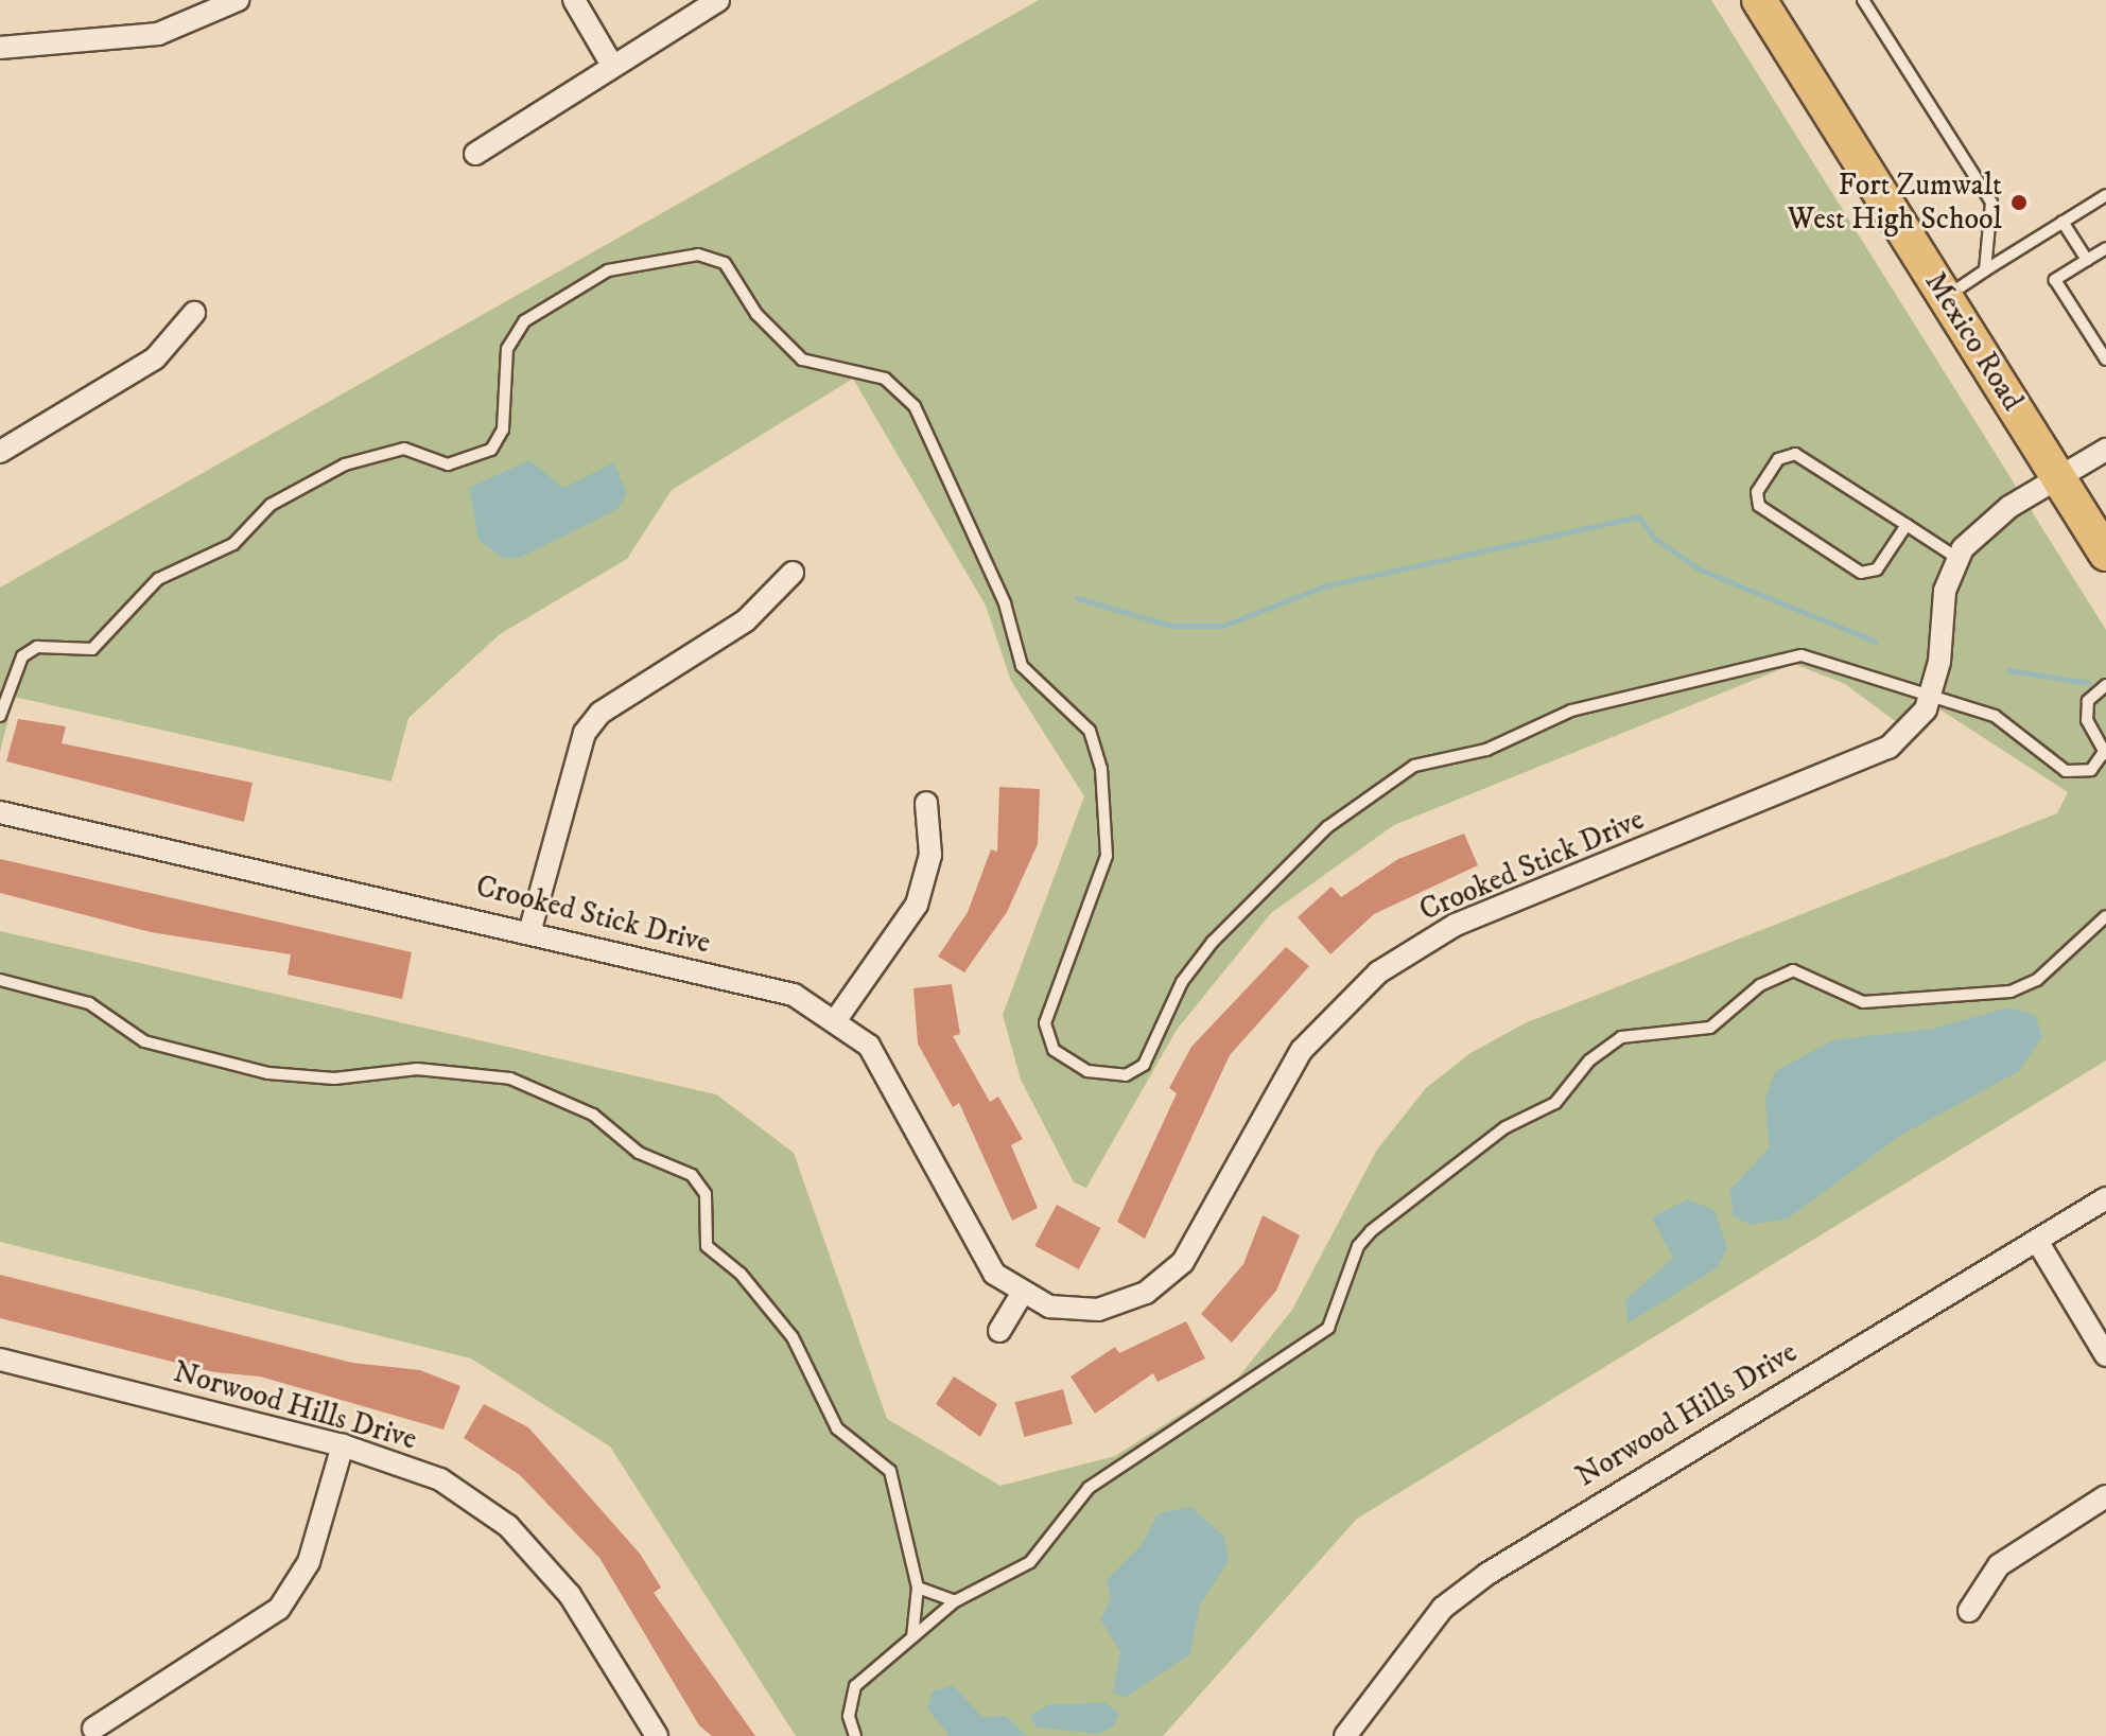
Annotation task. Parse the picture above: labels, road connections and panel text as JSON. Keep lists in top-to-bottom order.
{
  "streets": {
    "main road": ["Mexico Road"],
    "street": ["Crooked Stick Drive", "Norwood Hills Drive"]
  },
  "crossings": [
    ["Mexico Road", "Crooked Stick Drive"]
  ],
  "places": ["Fort Zumwalt West High School"]
}
